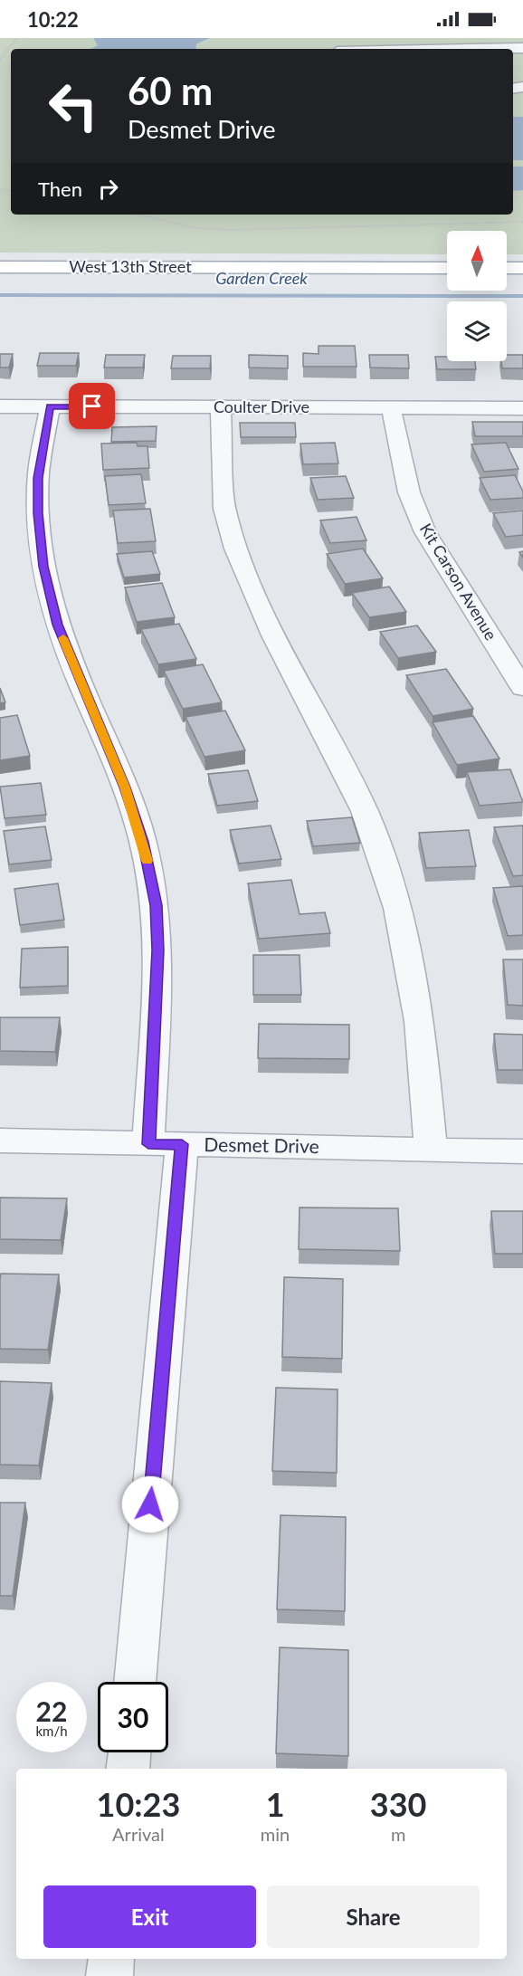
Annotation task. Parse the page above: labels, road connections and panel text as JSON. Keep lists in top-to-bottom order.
{
  "streets": {
    "main road": ["West 13th Street"],
    "street": ["Coulter Drive", "Kit Carson Avenue", "Desmet Drive"]
  },
  "crossings": [
    ["Coulter Drive", "Kit Carson Avenue"]
  ],
  "water": ["Garden Creek"],
  "north": "top",
  "page": {
    "status": "10:22",
    "turn": ["60 m", "Desmet Drive"],
    "then": "Then",
    "speed": "22 km/h",
    "limit": "30",
    "eta": [
      "10:23",
      "Arrival",
      "1",
      "min",
      "330",
      "m"
    ],
    "buttons": ["Exit", "Share"]
  }
}
